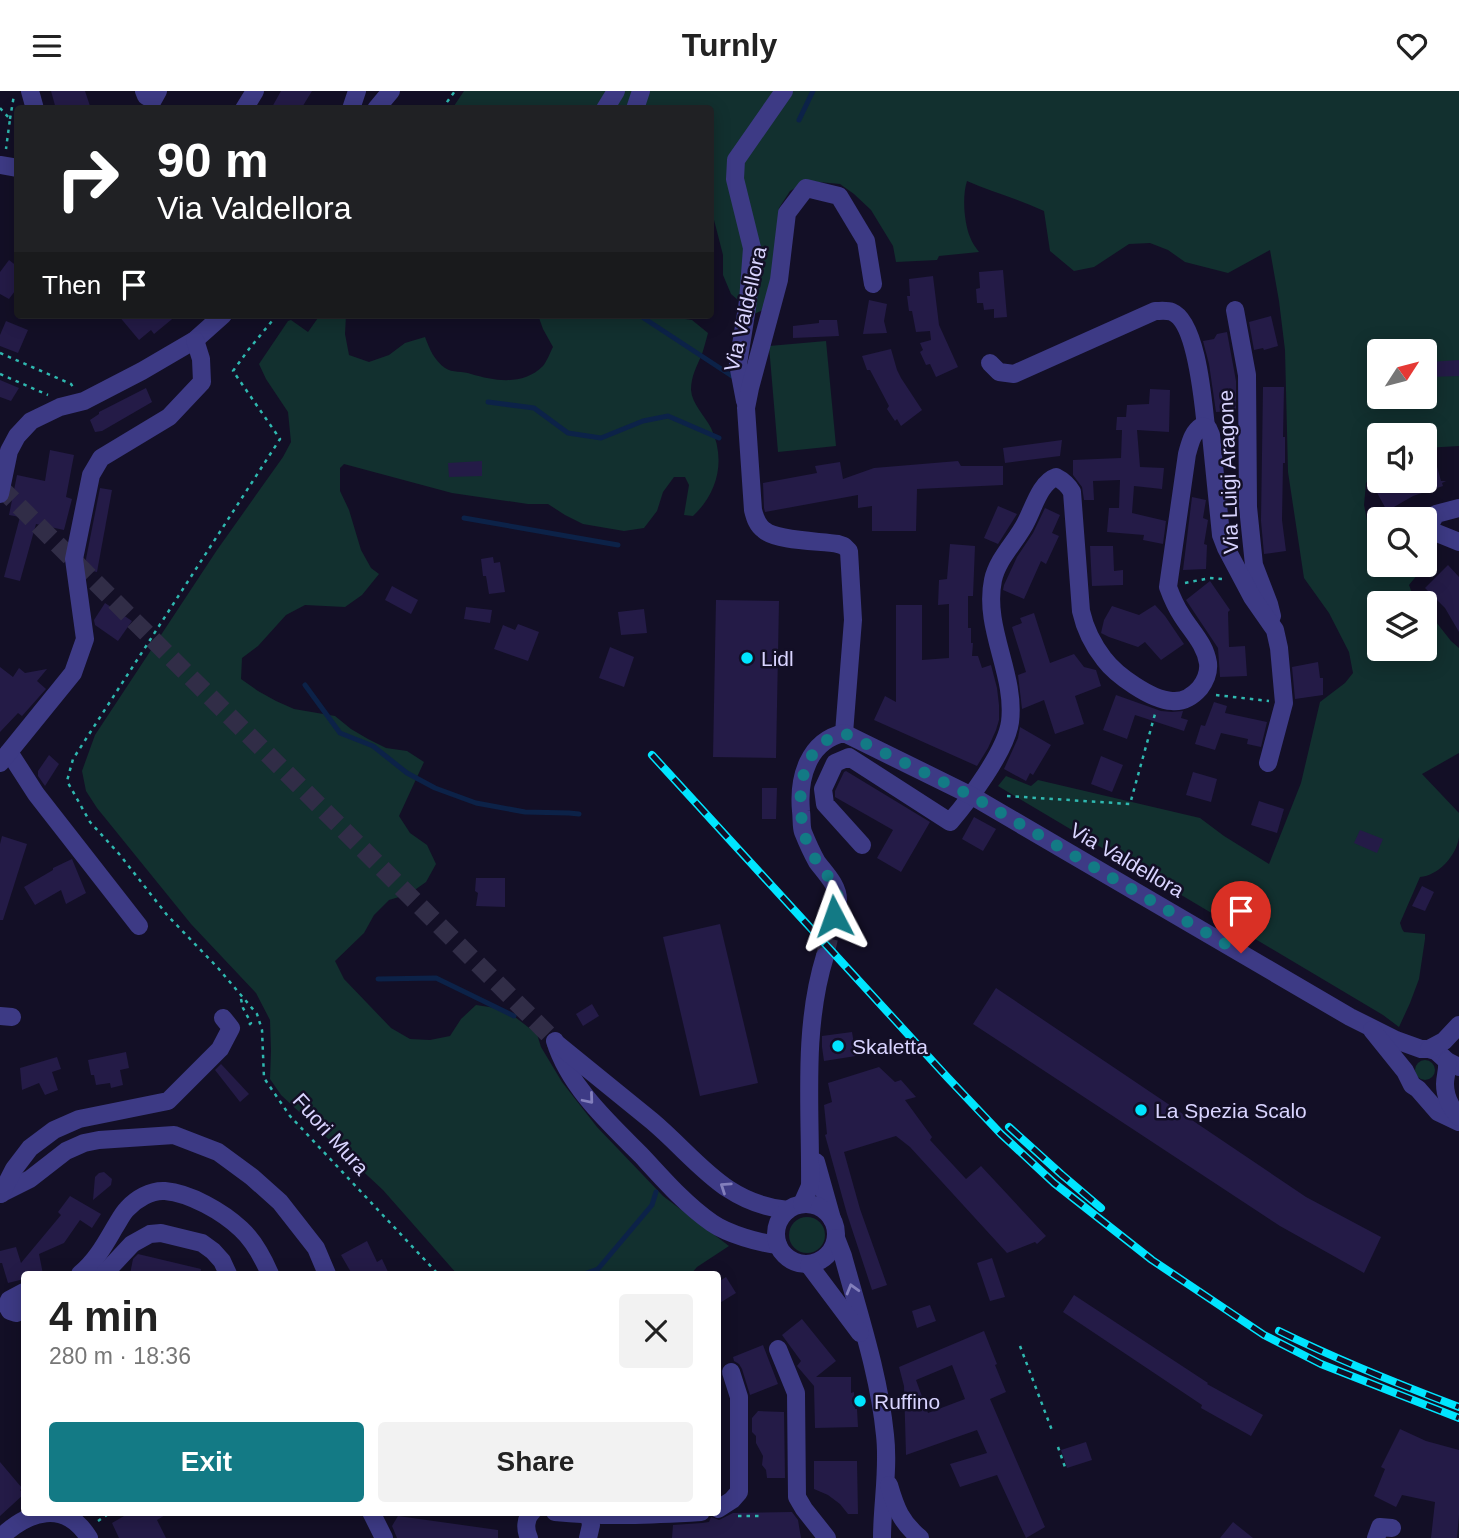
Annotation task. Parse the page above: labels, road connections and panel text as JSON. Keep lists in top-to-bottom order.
{
  "streets": {
    "street": ["Via Valdellora", "Via Luigi Aragone"],
    "path": ["Fuori Mura"]
  },
  "places": [
    "Lidl",
    "Skaletta",
    "La Spezia Scalo",
    "Ruffino"
  ],
  "north": "top right",
  "page": {
    "header": "Turnly",
    "turn": ["90 m", "Via Valdellora"],
    "then": "Then",
    "heading": ["4 min", "280 m · 18:36"],
    "buttons": ["Exit", "Share"]
  }
}
